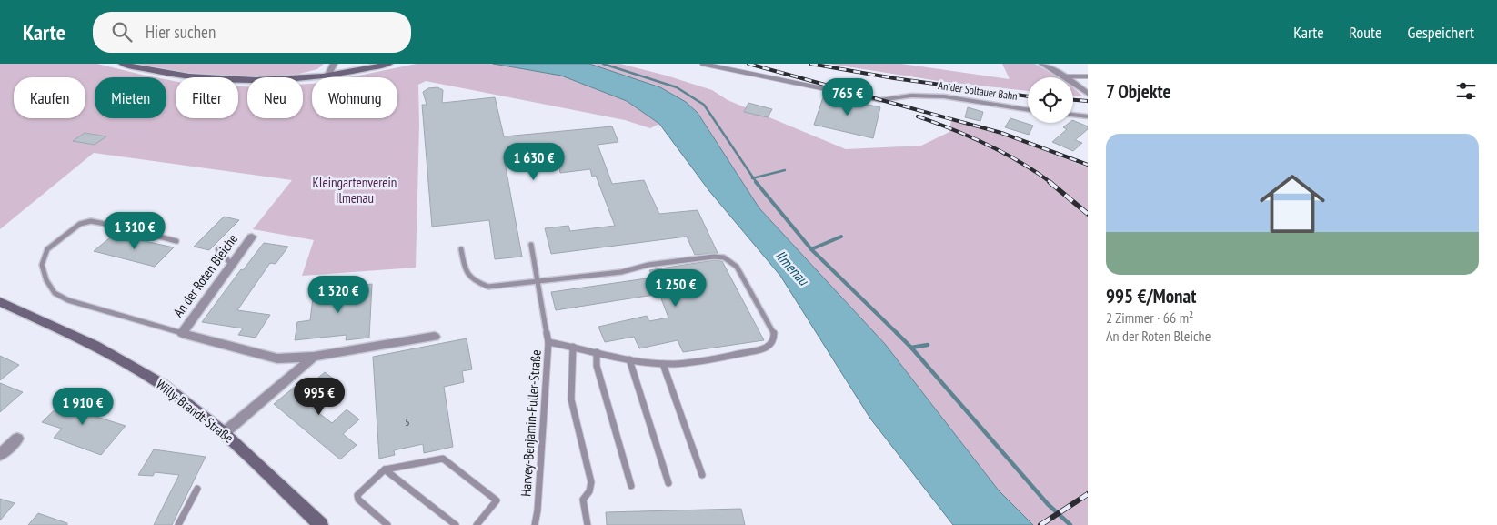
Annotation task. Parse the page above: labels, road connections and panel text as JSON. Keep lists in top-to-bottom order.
{
  "streets": {
    "main road": ["Willy-Brandt-Straße"],
    "street": ["An der Soltauer Bahn", "An der Roten Bleiche"],
    "lane": ["Harvey-Benjamin-Fuller-Straße"]
  },
  "water": ["Ilmenau"],
  "parks": ["Kleingartenverein Ilmenau"],
  "house_numbers": ["5"],
  "page": {
    "header": "Karte",
    "search": "Hier suchen",
    "nav": ["Karte", "Route", "Gespeichert"],
    "heading": "7 Objekte",
    "chip": [
      "Kaufen",
      "Mieten",
      "Filter",
      "Neu",
      "Wohnung"
    ],
    "price": [
      "765 €",
      "1 630 €",
      "1 310 €",
      "1 250 €",
      "1 320 €",
      "995 €",
      "1 910 €"
    ],
    "list": [
      {
        "name": "995 €/Monat",
        "note": "2 Zimmer · 66 m² · An der Roten Bleiche"
      }
    ]
  }
}
